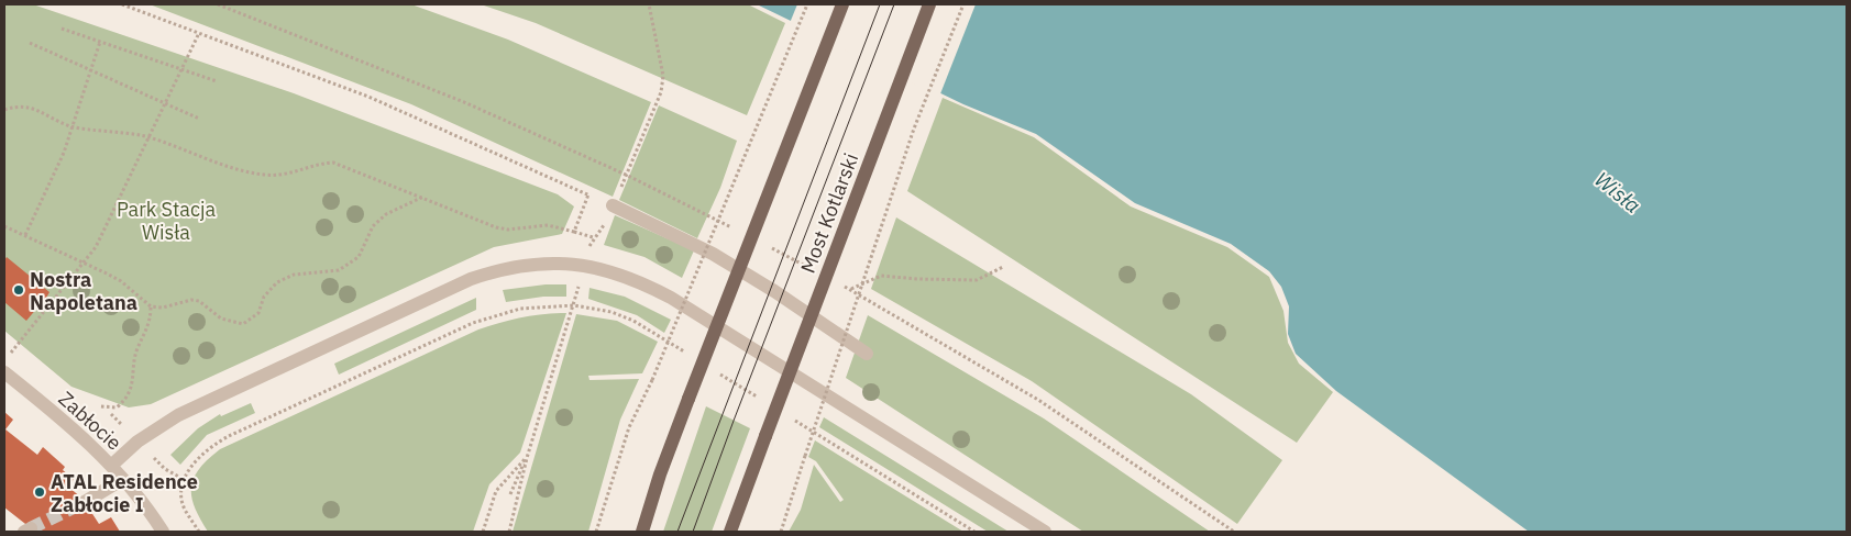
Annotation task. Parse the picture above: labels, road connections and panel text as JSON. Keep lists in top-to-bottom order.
{
  "streets": {
    "main road": ["Most Kotlarski"],
    "street": ["Zabłocie"]
  },
  "water": ["Wisła"],
  "parks": ["Park Stacja Wisła"],
  "places": ["Nostra Napoletana", "ATAL Residence Zabłocie I"]
}
